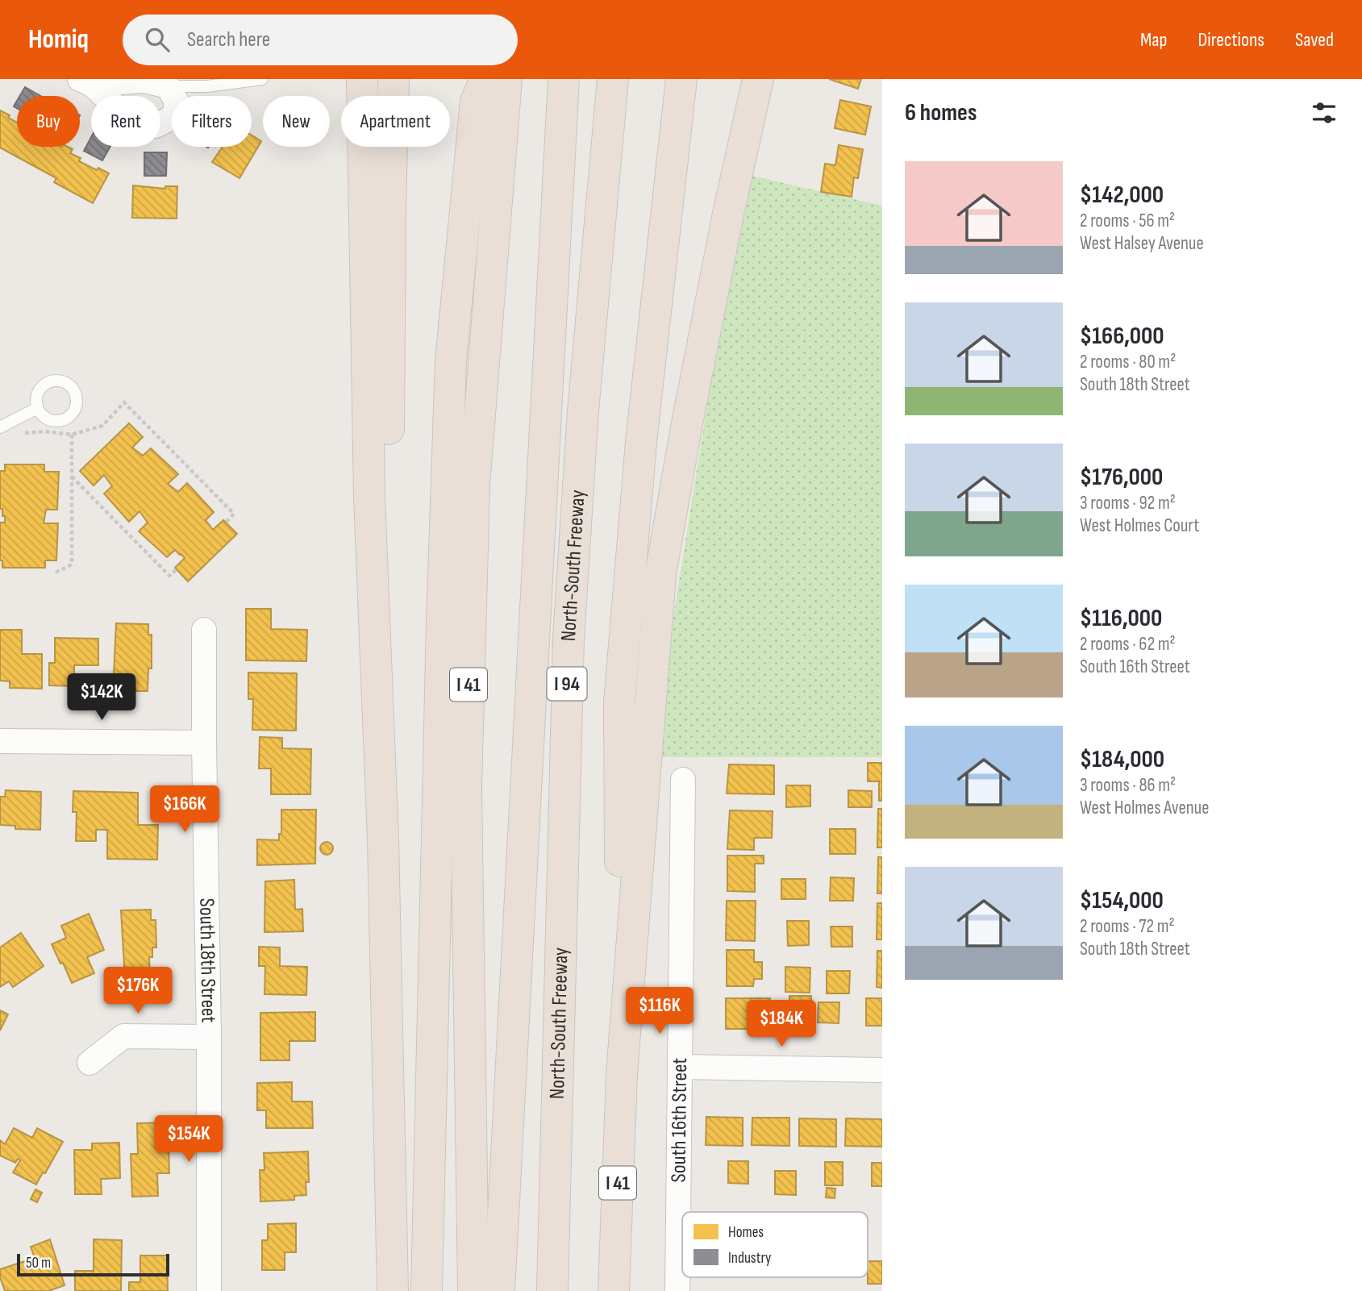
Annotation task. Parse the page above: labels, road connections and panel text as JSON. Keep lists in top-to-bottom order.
{
  "streets": {
    "highway": ["North-South Freeway", "I 94", "I 41"],
    "street": ["South 18th Street", "South 16th Street"]
  },
  "legend": ["Homes", "Industry"],
  "scale_bar": "50 m",
  "page": {
    "header": "Homiq",
    "search": "Search here",
    "nav": ["Map", "Directions", "Saved"],
    "heading": "6 homes",
    "chip": [
      "Buy",
      "Rent",
      "Filters",
      "New",
      "Apartment"
    ],
    "list": [
      {
        "name": "$142,000",
        "note": "2 rooms · 56 m² · West Halsey Avenue"
      },
      {
        "name": "$166,000",
        "note": "2 rooms · 80 m² · South 18th Street"
      },
      {
        "name": "$176,000",
        "note": "3 rooms · 92 m² · West Holmes Court"
      },
      {
        "name": "$116,000",
        "note": "2 rooms · 62 m² · South 16th Street"
      },
      {
        "name": "$184,000",
        "note": "3 rooms · 86 m² · West Holmes Avenue"
      },
      {
        "name": "$154,000",
        "note": "2 rooms · 72 m² · South 18th Street"
      }
    ],
    "price": [
      "$142K",
      "$166K",
      "$176K",
      "$116K",
      "$184K",
      "$154K"
    ],
    "scale": "50 m"
  }
}
